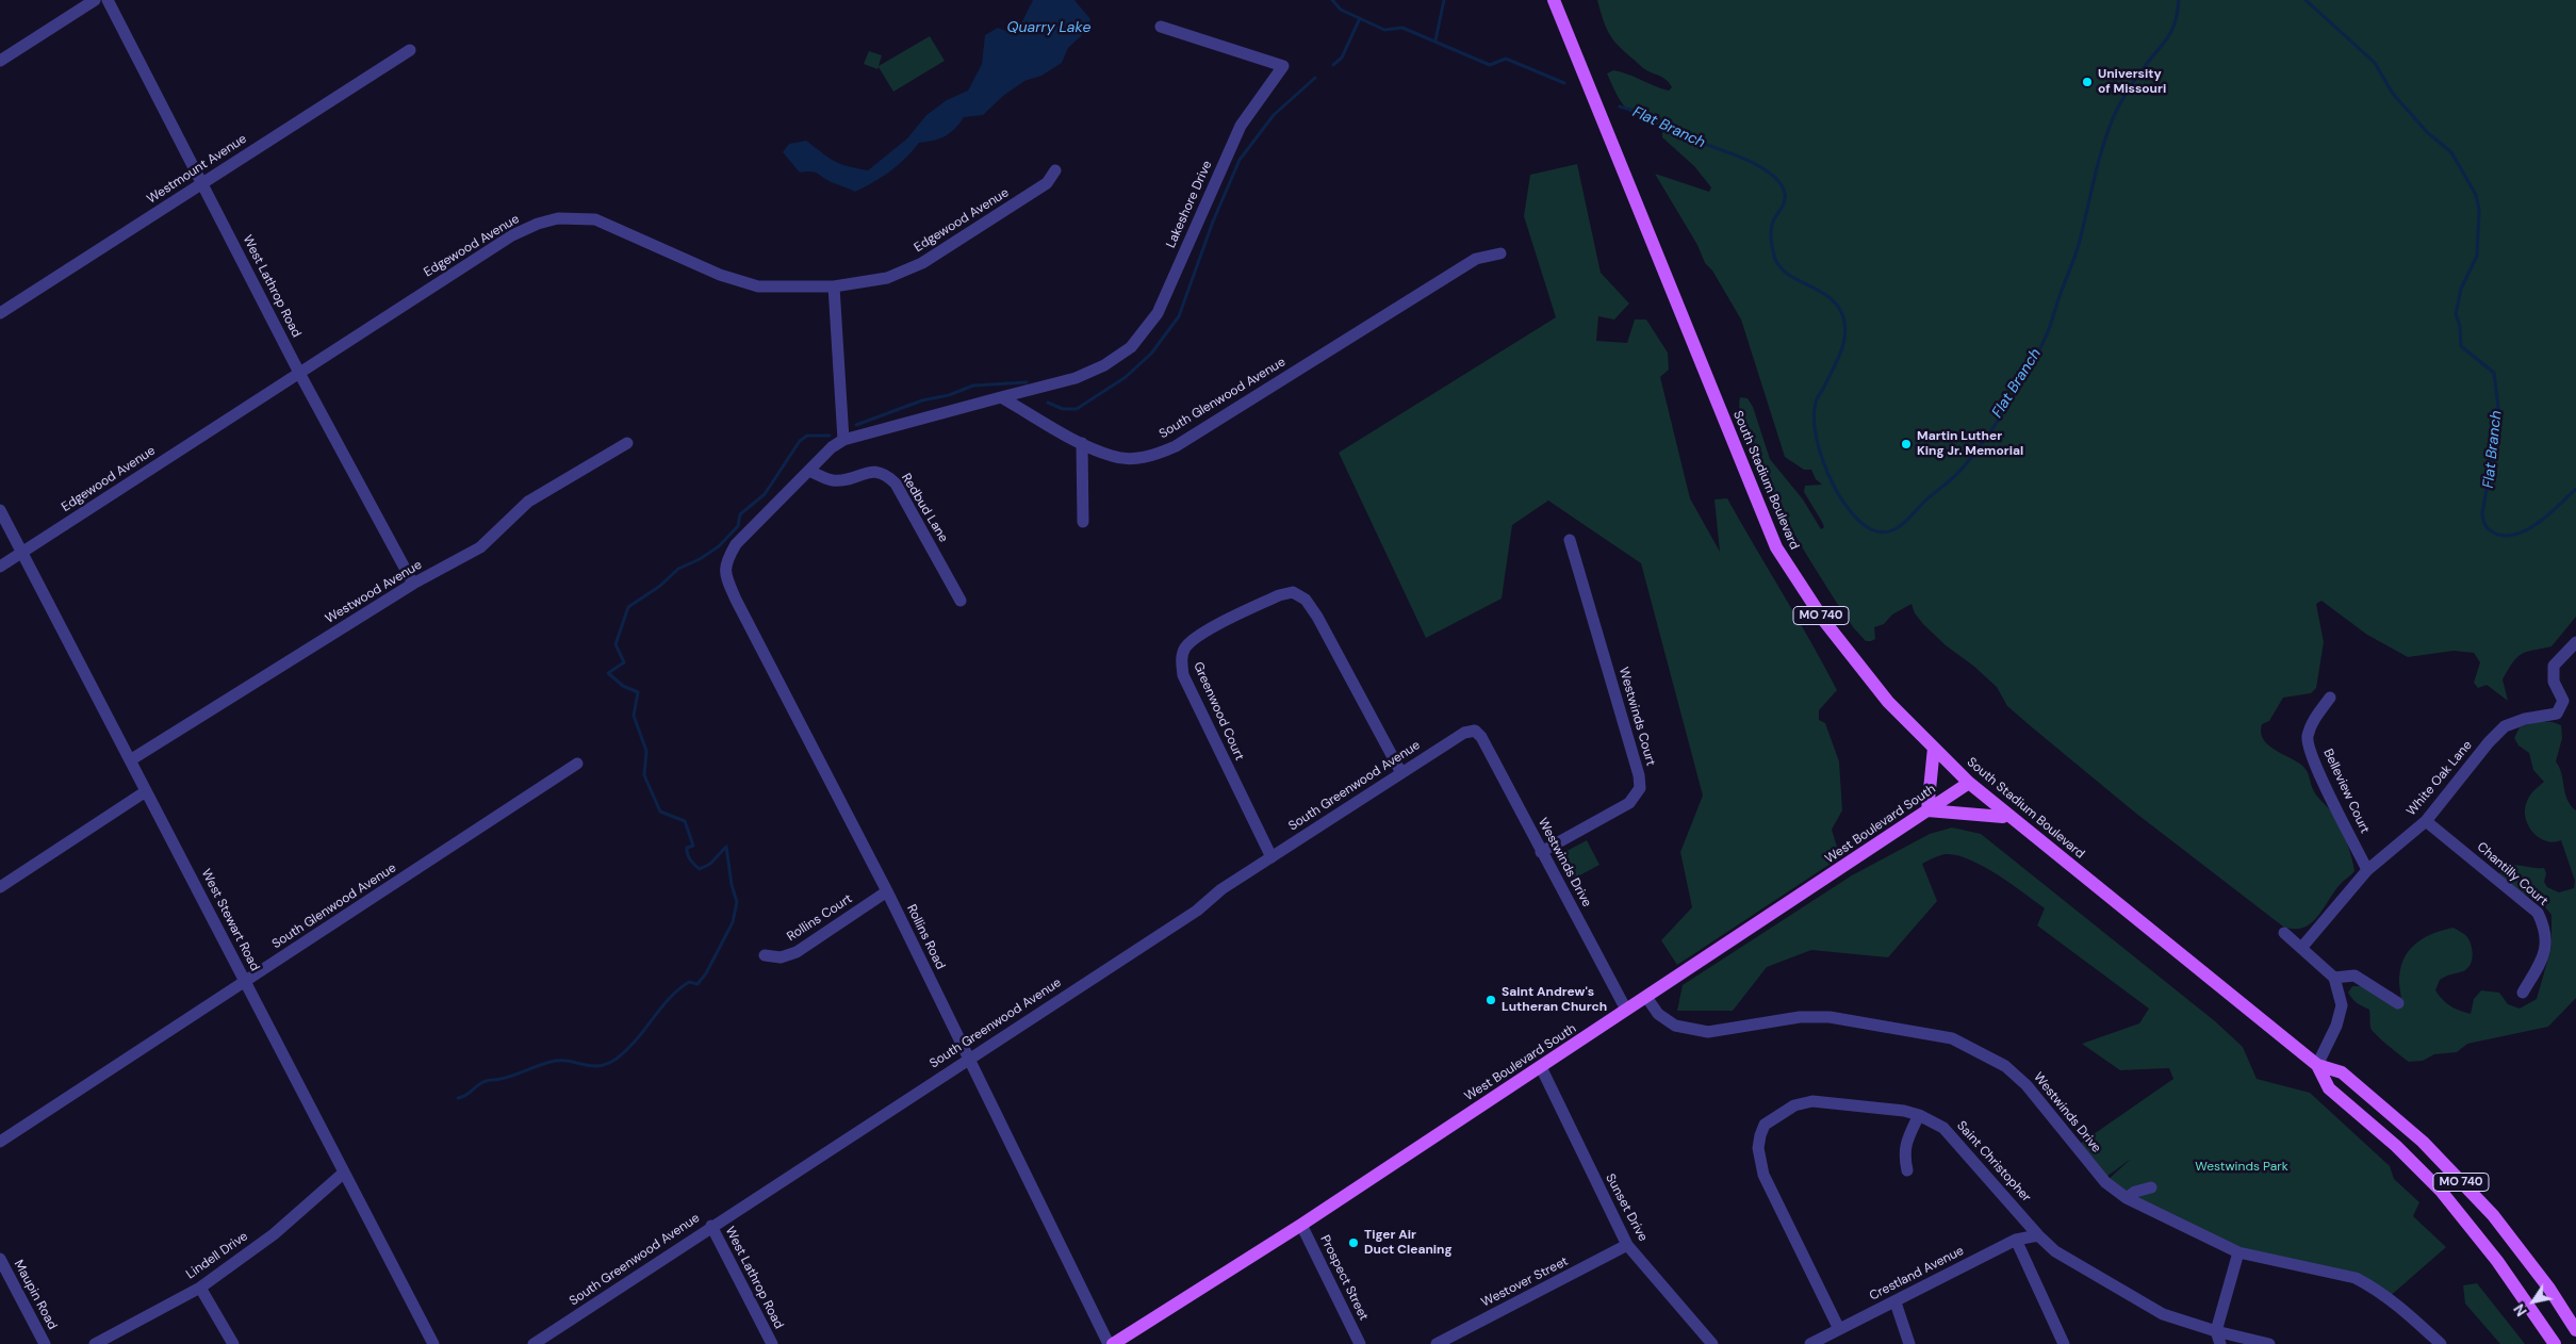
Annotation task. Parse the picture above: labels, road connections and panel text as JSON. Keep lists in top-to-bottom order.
{
  "streets": {
    "main road": ["South Stadium Boulevard", "MO 740", "West Boulevard South"],
    "street": [
      "Westmount Avenue",
      "Lakeshore Drive",
      "Edgewood Avenue",
      "West Lathrop Road",
      "South Glenwood Avenue",
      "Redbud Lane",
      "Westwood Avenue",
      "Greenwood Court",
      "Westwinds Court",
      "White Oak Lane",
      "South Greenwood Avenue",
      "Belleview Court",
      "Westwinds Drive",
      "Chantilly Court",
      "Rollins Court",
      "West Stewart Road",
      "Rollins Road",
      "Saint Christopher",
      "Sunset Drive",
      "Lindell Drive",
      "Crestland Avenue",
      "Prospect Street",
      "Westover Street",
      "Maupin Road"
    ]
  },
  "crossings": [
    ["Westmount Avenue", "West Lathrop Road"],
    ["Lakeshore Drive", "South Glenwood Avenue"],
    ["Edgewood Avenue", "West Lathrop Road"],
    ["Edgewood Avenue", "West Stewart Road"],
    ["West Lathrop Road", "Westwood Avenue"],
    ["West Lathrop Road", "South Greenwood Avenue"],
    ["South Glenwood Avenue", "West Stewart Road"],
    ["South Stadium Boulevard", "MO 740"],
    ["South Stadium Boulevard", "West Boulevard South"],
    ["Redbud Lane", "Rollins Road"],
    ["Westwood Avenue", "West Stewart Road"],
    ["Greenwood Court", "South Greenwood Avenue"],
    ["Westwinds Court", "Westwinds Drive"],
    ["White Oak Lane", "Belleview Court"],
    ["White Oak Lane", "Chantilly Court"],
    ["South Greenwood Avenue", "Westwinds Drive"],
    ["South Greenwood Avenue", "Rollins Road"],
    ["West Boulevard South", "Westwinds Drive"],
    ["West Boulevard South", "Sunset Drive"],
    ["West Boulevard South", "Prospect Street"],
    ["Rollins Court", "Rollins Road"],
    ["West Stewart Road", "Lindell Drive"],
    ["Saint Christopher", "Crestland Avenue"],
    ["Sunset Drive", "Westover Street"]
  ],
  "water": ["Quarry Lake", "Flat Branch"],
  "parks": ["Westwinds Park"],
  "places": [
    "University of Missouri",
    "Martin Luther King Jr. Memorial",
    "Saint Andrew's Lutheran Church",
    "Tiger Air Duct Cleaning"
  ],
  "north": "bottom left"
}
